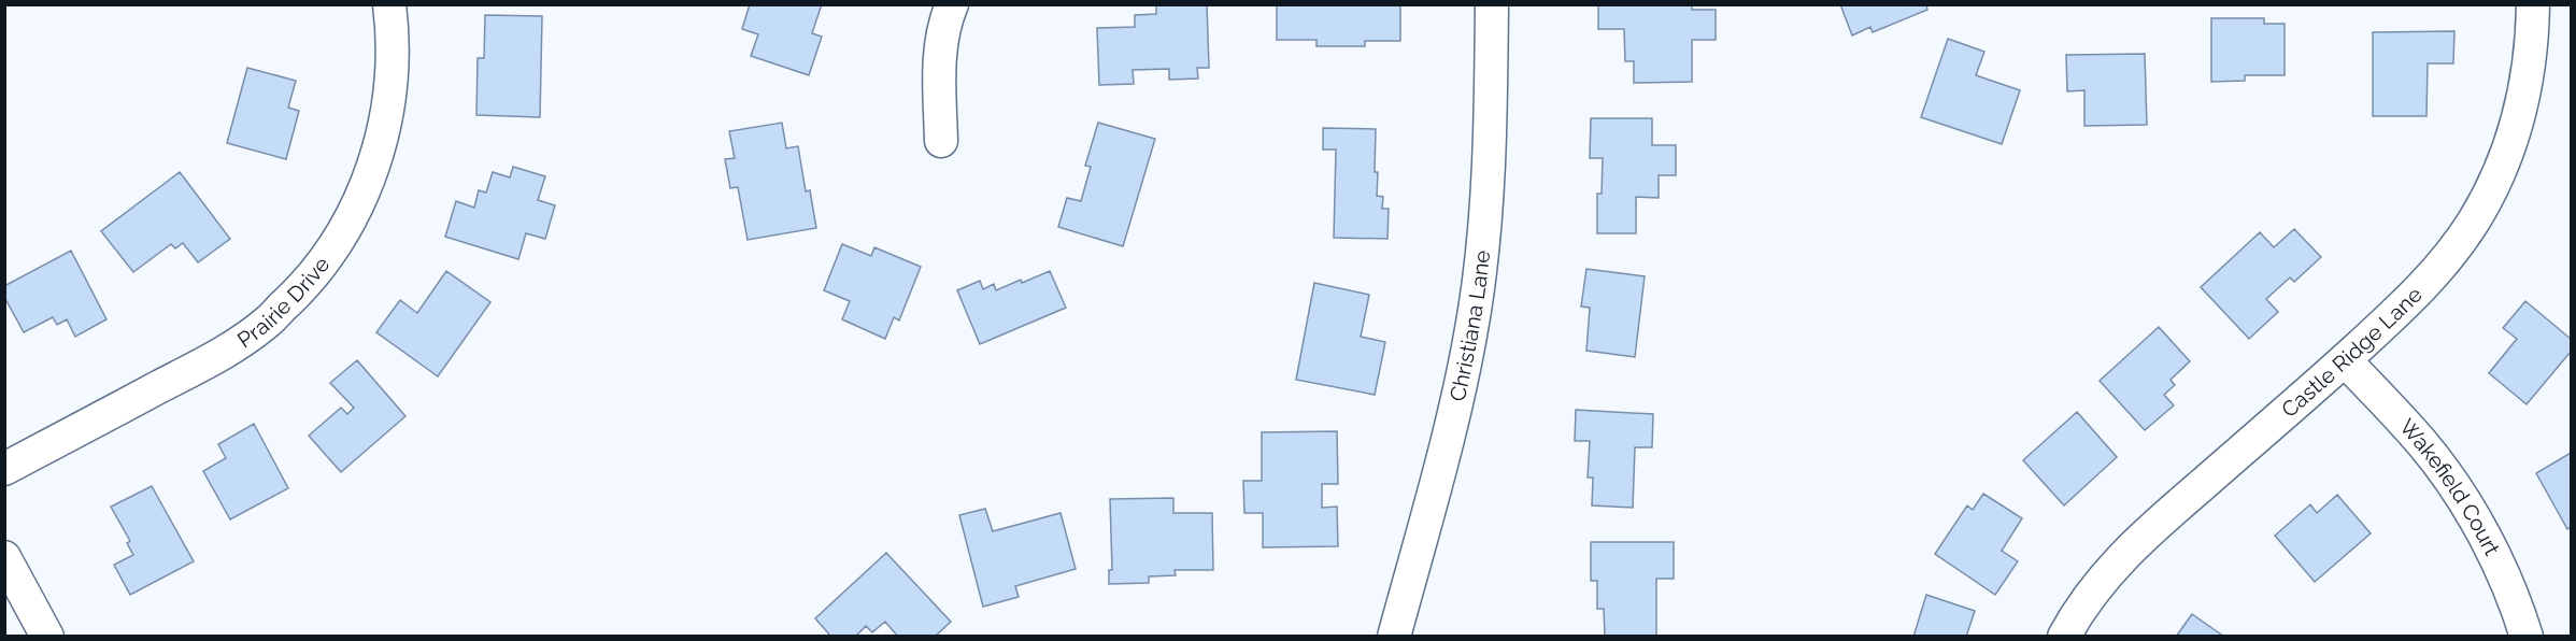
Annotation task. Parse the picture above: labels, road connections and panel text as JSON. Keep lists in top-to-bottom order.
{
  "streets": {
    "street": [
      "Prairie Drive",
      "Christiana Lane",
      "Castle Ridge Lane",
      "Wakefield Court"
    ]
  },
  "crossings": [
    ["Castle Ridge Lane", "Wakefield Court"]
  ]
}
